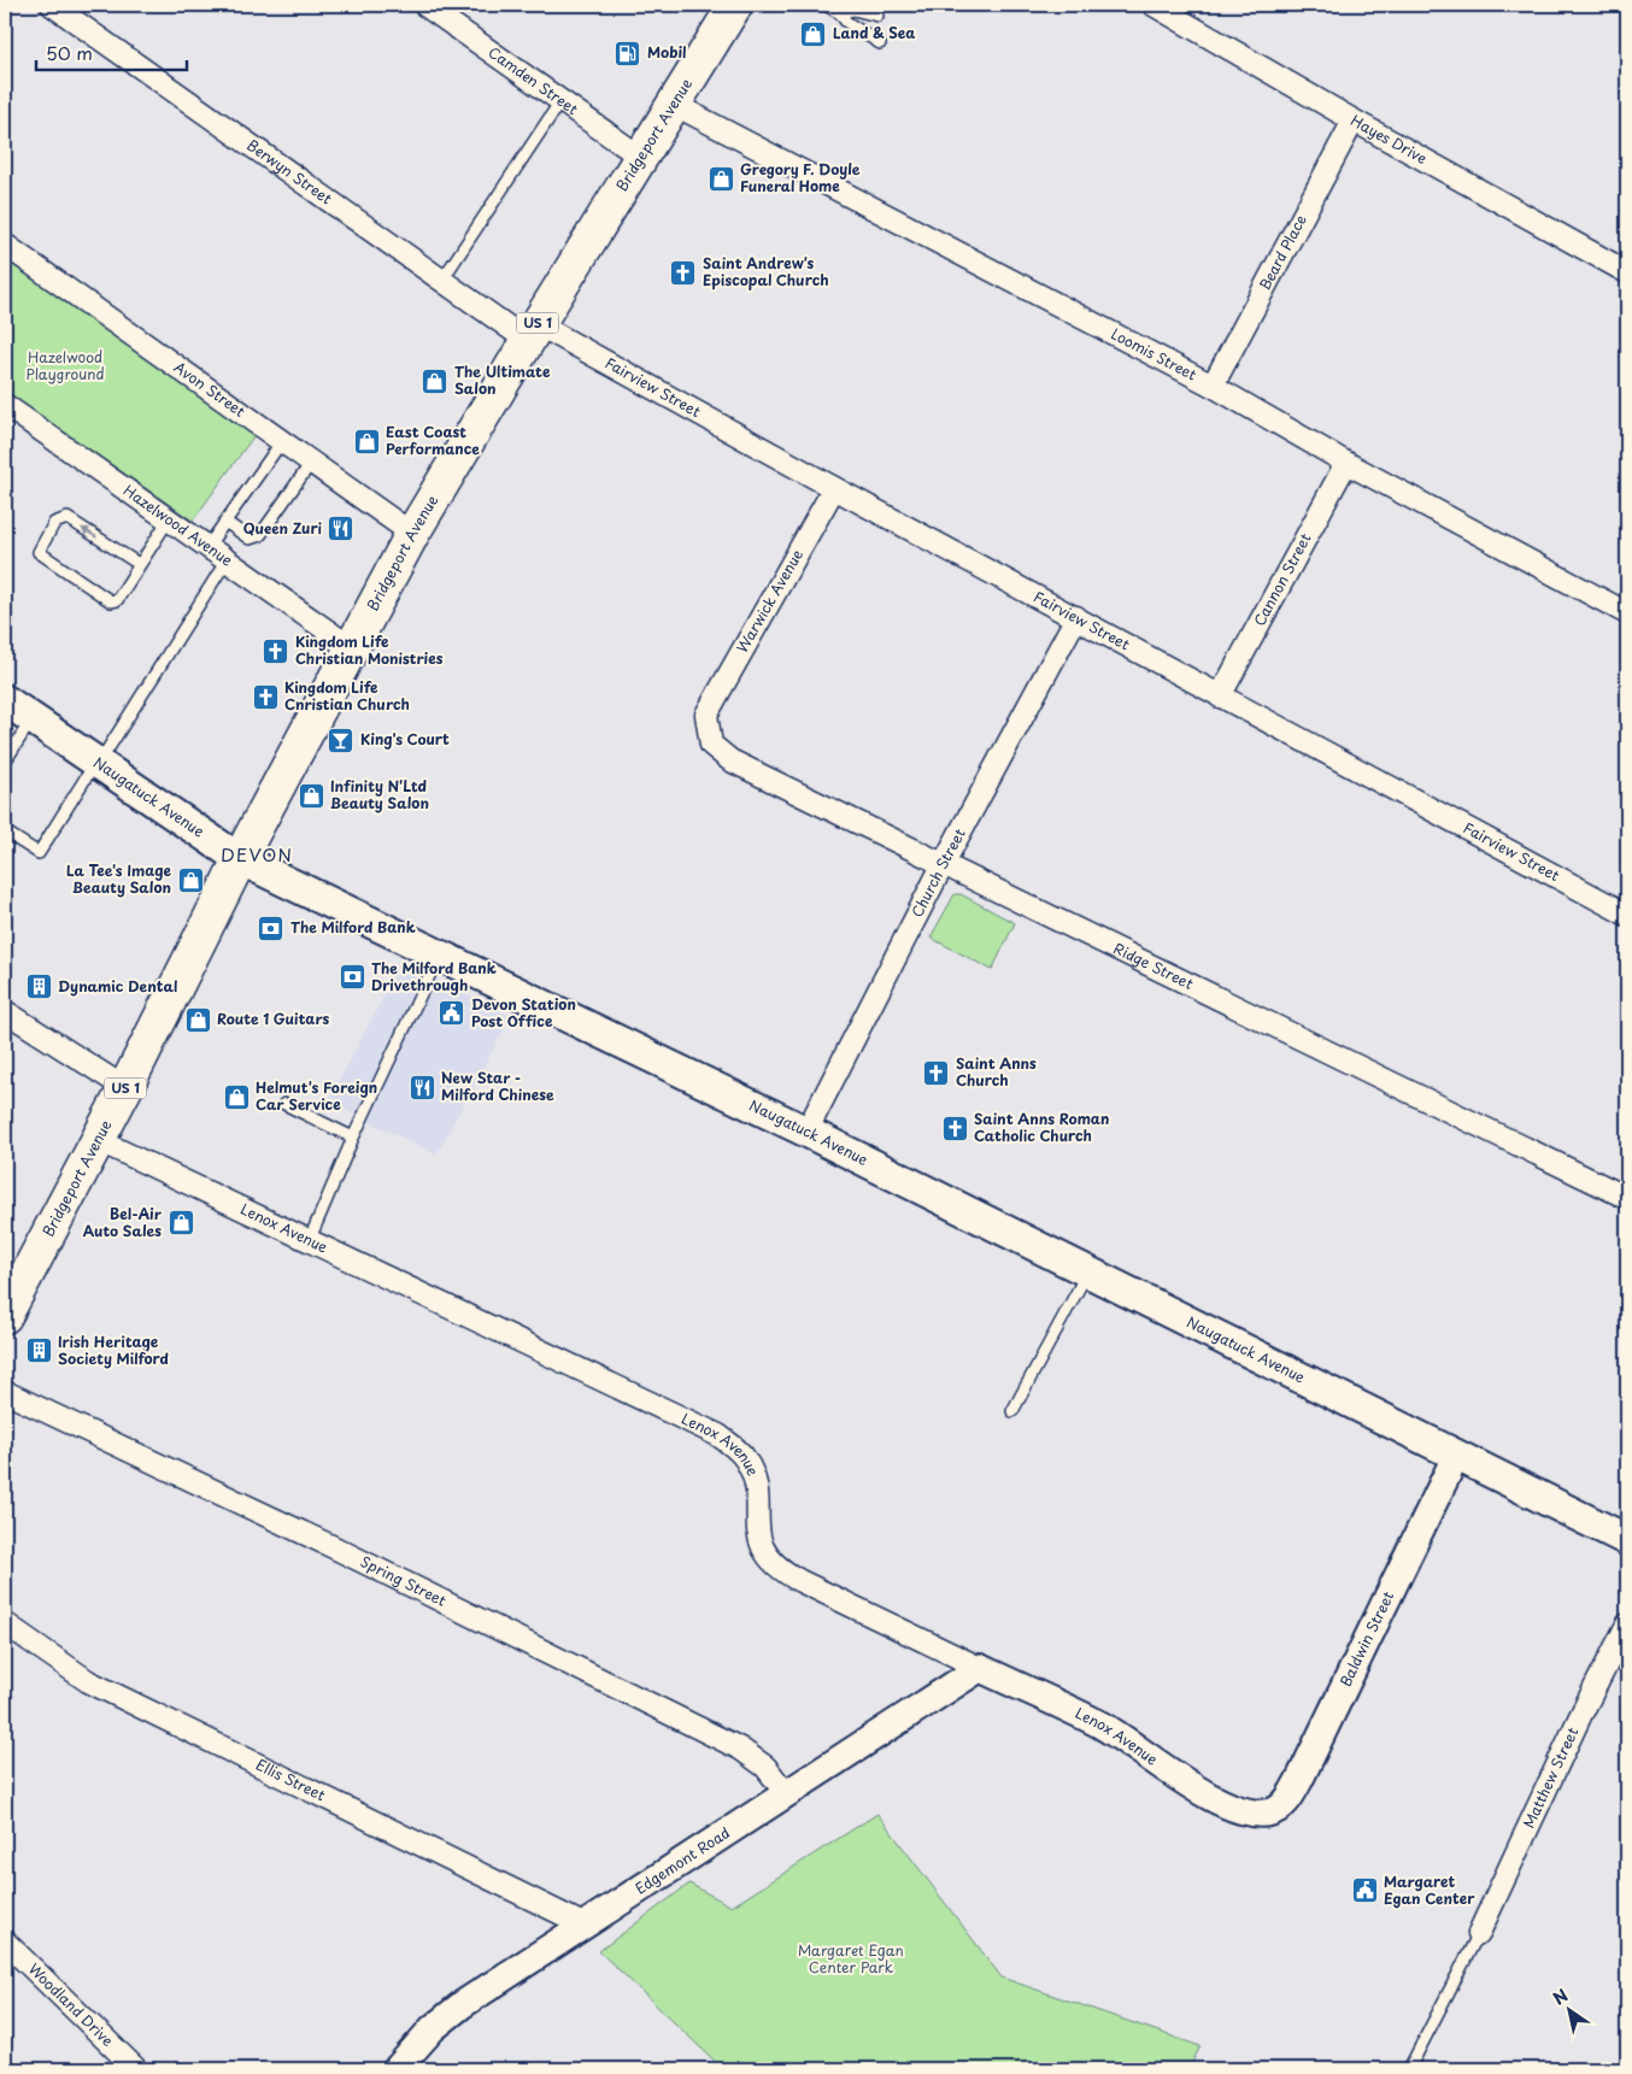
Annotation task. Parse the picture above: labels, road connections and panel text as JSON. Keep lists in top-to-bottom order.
{
  "streets": {
    "main road": ["Bridgeport Avenue", "US 1", "Naugatuck Avenue"],
    "street": [
      "Camden Street",
      "Hayes Drive",
      "Berwyn Street",
      "Beard Place",
      "Loomis Street",
      "Fairview Street",
      "Avon Street",
      "Hazelwood Avenue",
      "Cannon Street",
      "Warwick Avenue",
      "Church Street",
      "Ridge Street",
      "Lenox Avenue",
      "Spring Street",
      "Baldwin Street",
      "Matthew Street",
      "Ellis Street",
      "Edgemont Road",
      "Woodland Drive"
    ]
  },
  "crossings": [
    ["Camden Street", "Bridgeport Avenue"],
    ["Bridgeport Avenue", "Berwyn Street"],
    ["Bridgeport Avenue", "Loomis Street"],
    ["Bridgeport Avenue", "Fairview Street"],
    ["Bridgeport Avenue", "Avon Street"],
    ["Bridgeport Avenue", "Hazelwood Avenue"],
    ["Bridgeport Avenue", "Naugatuck Avenue"],
    ["Bridgeport Avenue", "Lenox Avenue"],
    ["Hayes Drive", "Beard Place"],
    ["Berwyn Street", "Fairview Street"],
    ["Beard Place", "Loomis Street"],
    ["Loomis Street", "Cannon Street"],
    ["Fairview Street", "Cannon Street"],
    ["Fairview Street", "Warwick Avenue"],
    ["Fairview Street", "Church Street"],
    ["Warwick Avenue", "Ridge Street"],
    ["Naugatuck Avenue", "Church Street"],
    ["Naugatuck Avenue", "Baldwin Street"],
    ["Church Street", "Ridge Street"],
    ["Lenox Avenue", "Baldwin Street"],
    ["Lenox Avenue", "Edgemont Road"],
    ["Spring Street", "Edgemont Road"],
    ["Ellis Street", "Edgemont Road"]
  ],
  "districts": ["DEVON"],
  "parks": ["Hazelwood Playground", "Margaret Egan Center Park"],
  "places": {
    "shop": [
      "Land & Sea",
      "Gregory F. Doyle Funeral Home",
      "The Ultimate Salon",
      "East Coast Performance",
      "Infinity N'Ltd Beauty Salon",
      "La Tee's Image Beauty Salon",
      "Route 1 Guitars",
      "Helmut's Foreign Car Service",
      "Bel-Air Auto Sales"
    ],
    "fuel station": ["Mobil"],
    "church": [
      "Saint Andrew's Episcopal Church",
      "Kingdom Life Christian Monistries",
      "Kingdom Life Cnristian Church",
      "Saint Anns Church",
      "Saint Anns Roman Catholic Church"
    ],
    "restaurant": ["Queen Zuri", "New Star - Milford Chinese"],
    "bar": ["King's Court"],
    "bank": ["The Milford Bank", "The Milford Bank Drivethrough"],
    "building": ["Dynamic Dental", "Irish Heritage Society Milford"],
    "public building": ["Devon Station Post Office", "Margaret Egan Center"]
  },
  "scale_bar": "50 m",
  "north": "top left"
}
